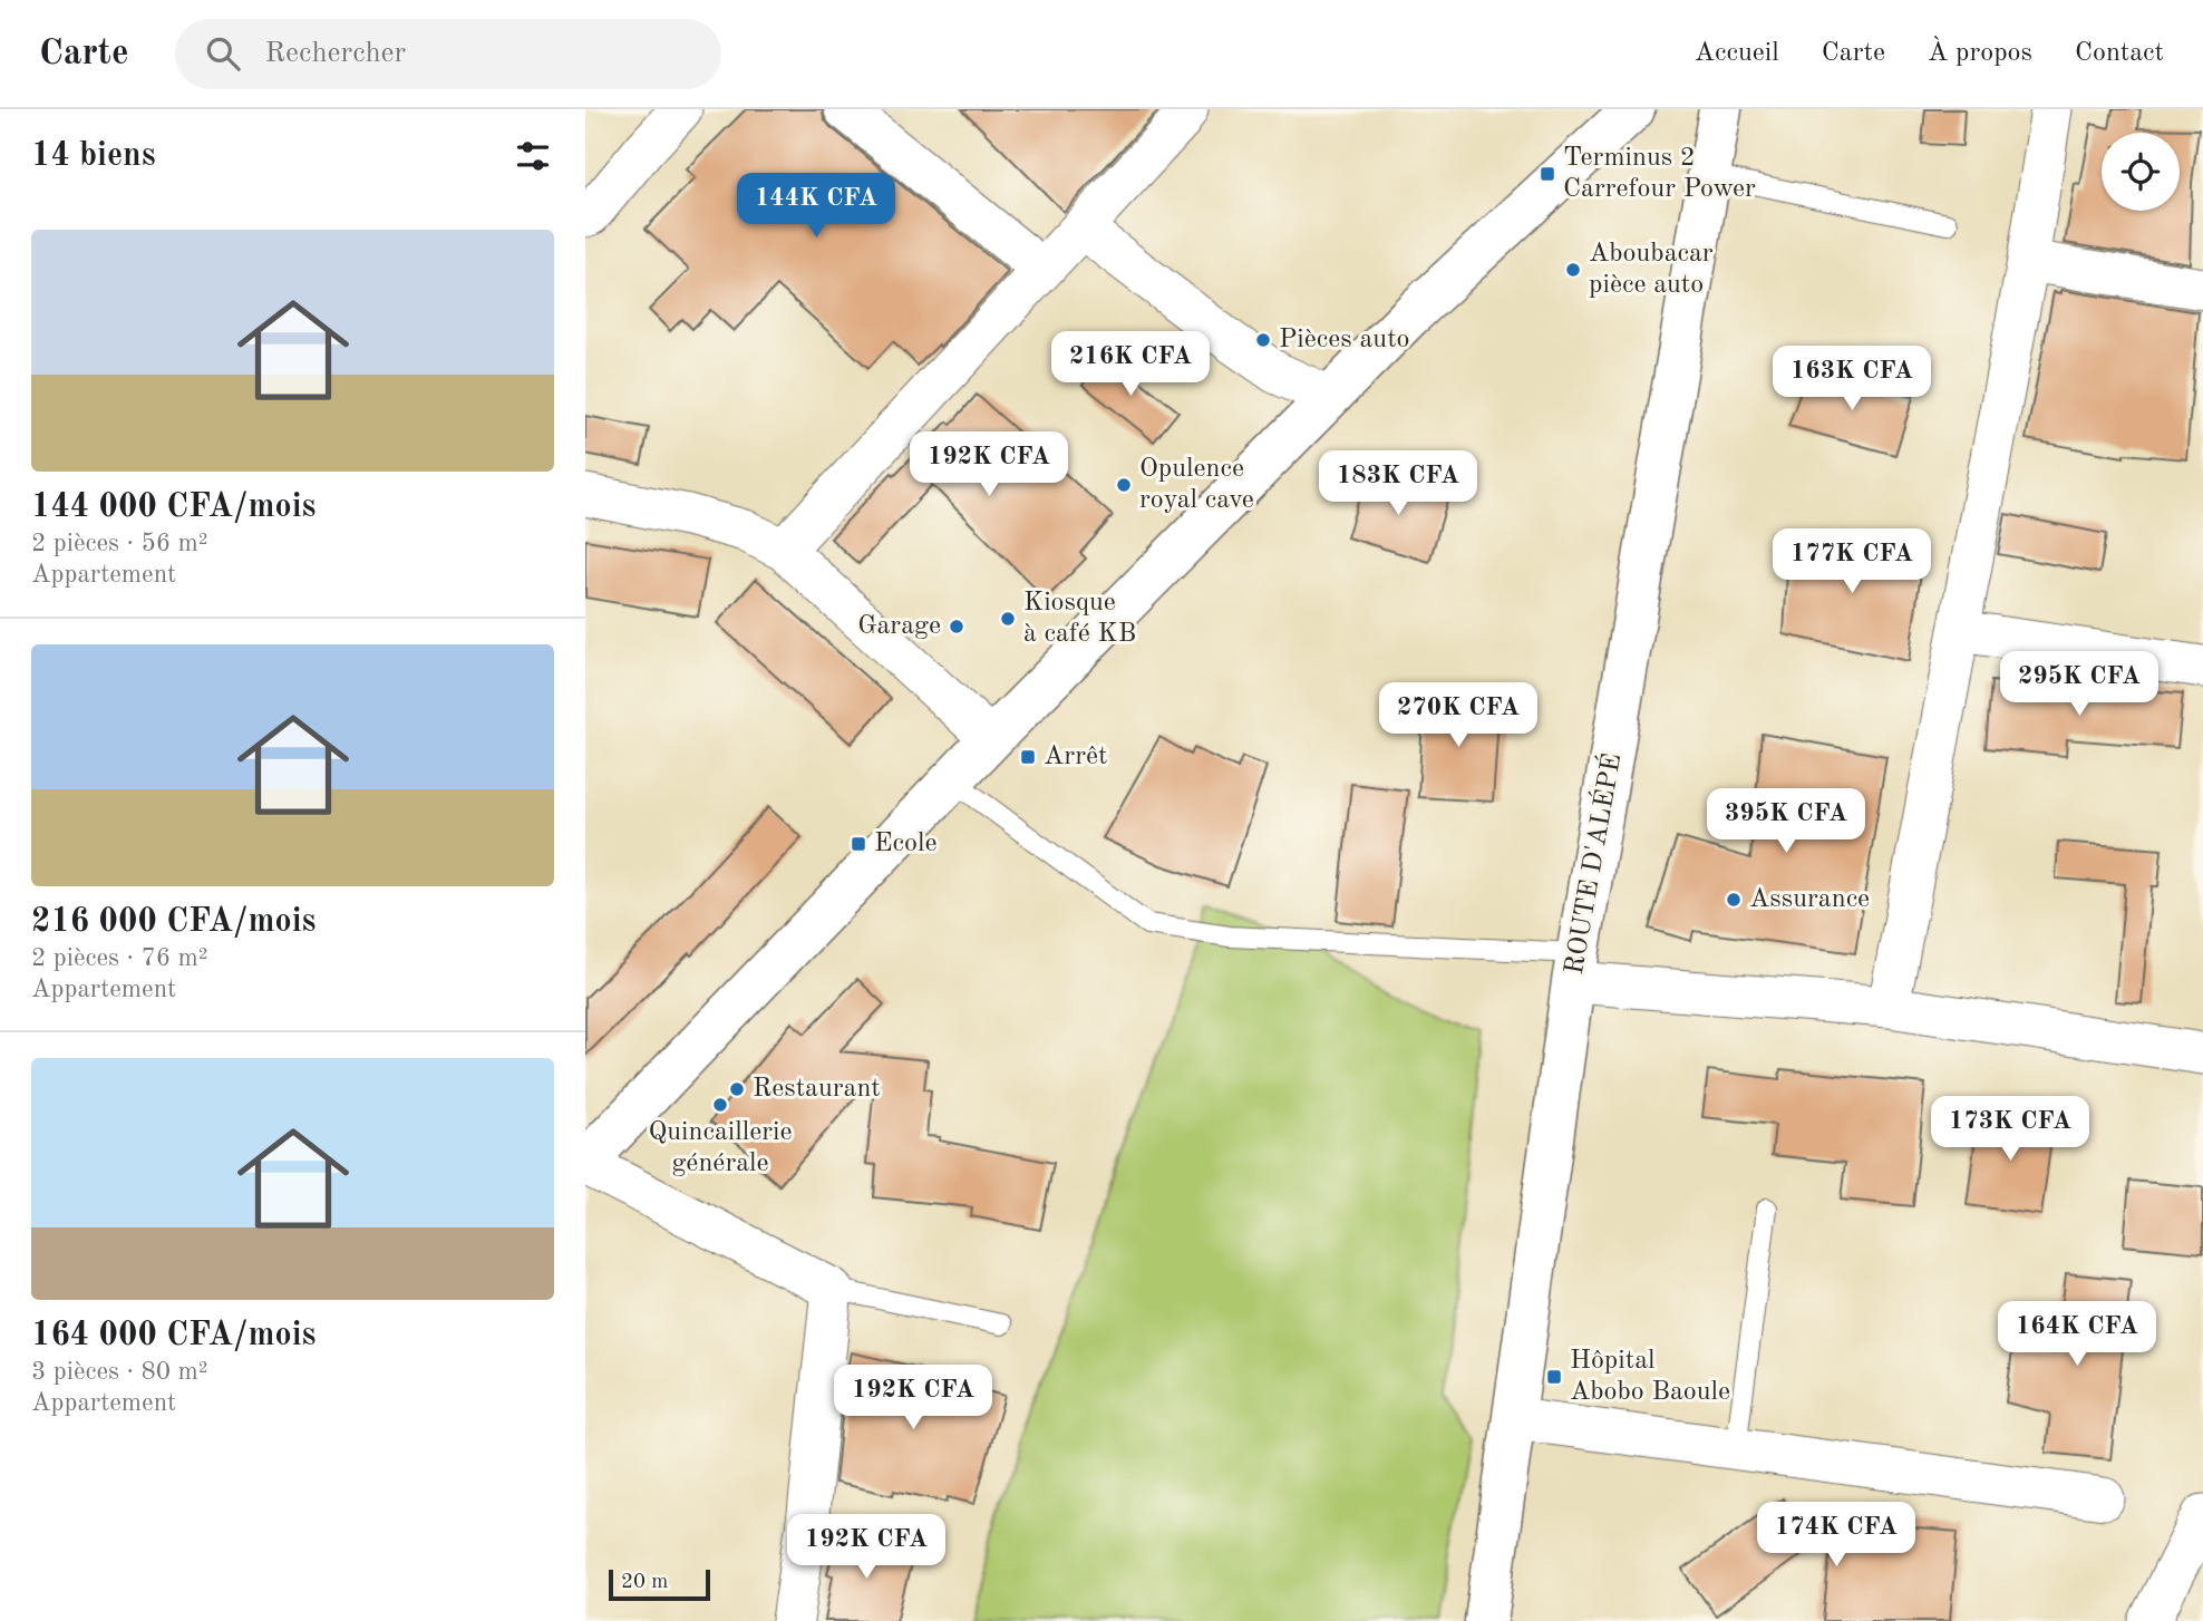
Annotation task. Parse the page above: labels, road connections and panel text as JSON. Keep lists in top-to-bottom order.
{
  "streets": {
    "main road": ["ROUTE D'ALÉPÉ"]
  },
  "places": {
    "transit": [
      "Terminus 2 Carrefour Power",
      "Arrêt",
      "Ecole",
      "Hôpital Abobo Baoule"
    ],
    "other": [
      "Aboubacar pièce auto",
      "Pièces auto",
      "Opulence royal cave",
      "Kiosque à café KB",
      "Garage",
      "Assurance",
      "Restaurant",
      "Quincaillerie générale"
    ]
  },
  "scale_bar": "20 m",
  "page": {
    "header": "Carte",
    "search": "Rechercher",
    "nav": [
      "Accueil",
      "Carte",
      "À propos",
      "Contact"
    ],
    "heading": "14 biens",
    "price": [
      "144K CFA",
      "216K CFA",
      "163K CFA",
      "192K CFA",
      "183K CFA",
      "177K CFA",
      "295K CFA",
      "270K CFA",
      "395K CFA",
      "173K CFA",
      "164K CFA",
      "192K CFA",
      "174K CFA",
      "192K CFA"
    ],
    "list": [
      {
        "name": "144 000 CFA/mois",
        "note": "2 pièces · 56 m² · Appartement"
      },
      {
        "name": "216 000 CFA/mois",
        "note": "2 pièces · 76 m² · Appartement"
      },
      {
        "name": "164 000 CFA/mois",
        "note": "3 pièces · 80 m² · Appartement"
      }
    ],
    "scale": "20 m"
  }
}
